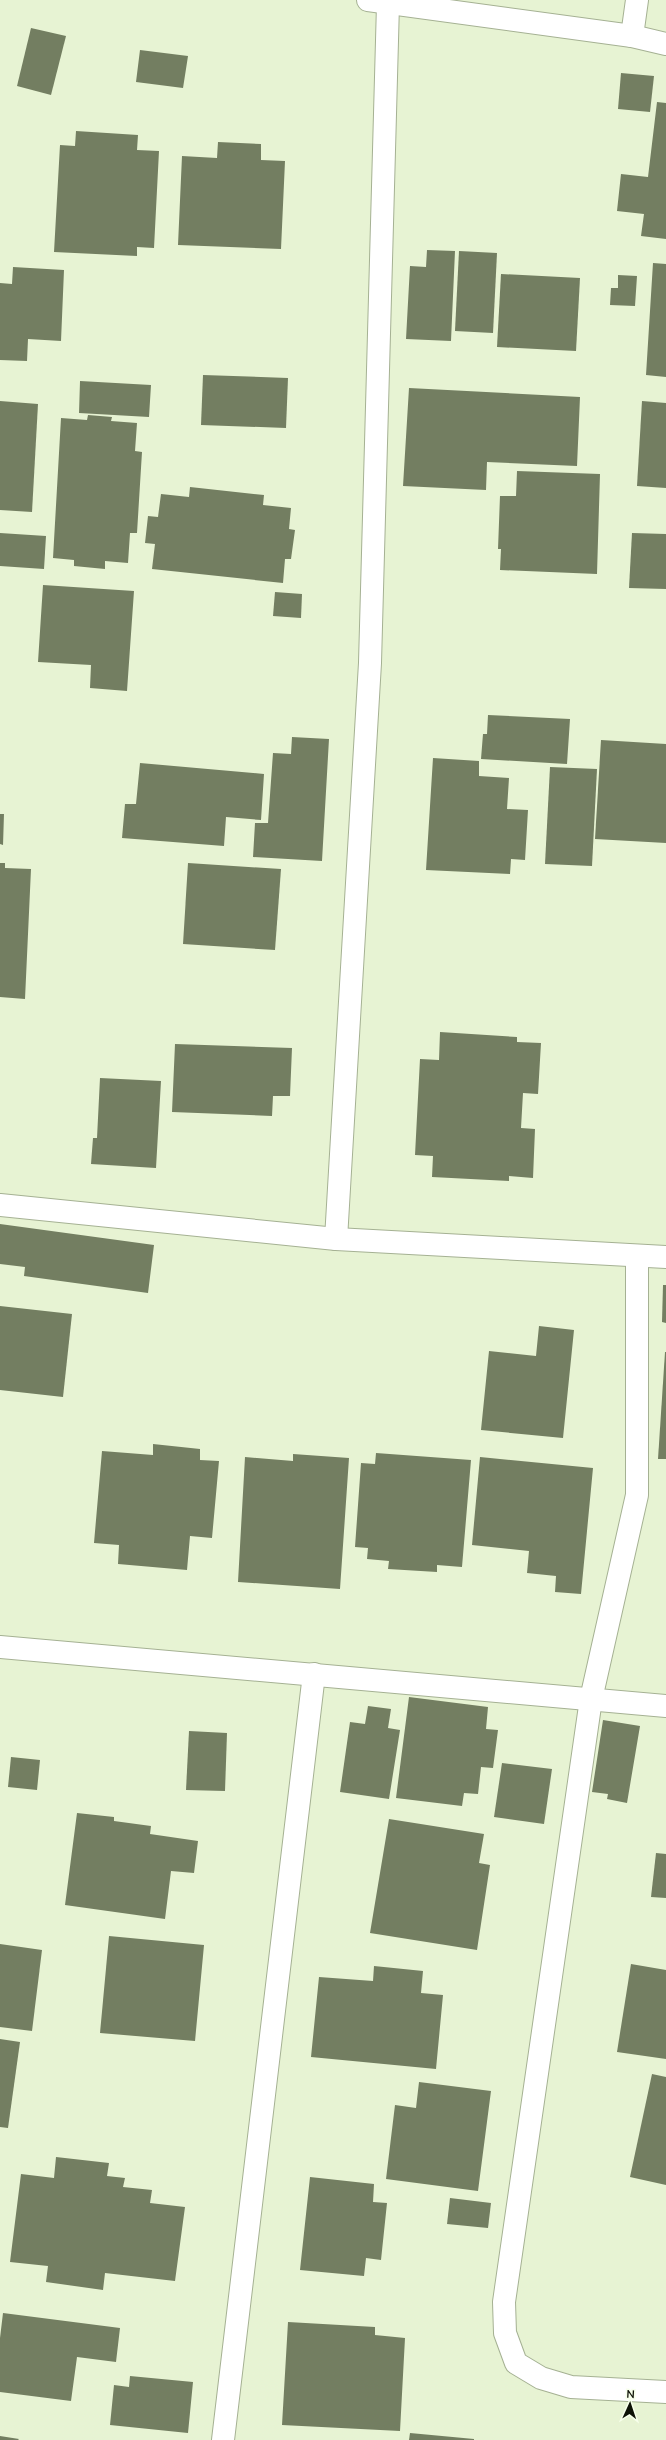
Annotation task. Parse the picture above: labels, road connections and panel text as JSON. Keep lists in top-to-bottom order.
{
  "north": "top"
}
